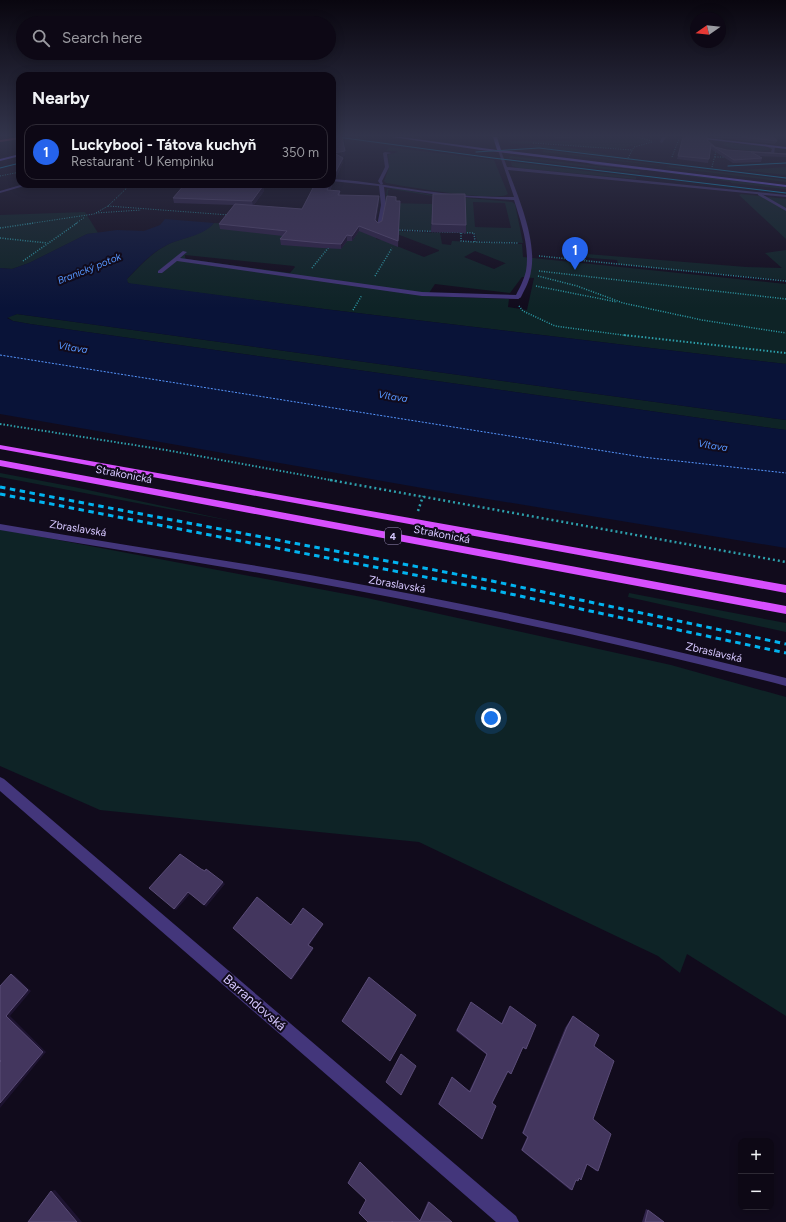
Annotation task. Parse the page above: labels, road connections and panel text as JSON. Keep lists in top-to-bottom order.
{
  "streets": {
    "main road": ["Strakonická", "4"],
    "street": ["Barrandovská"],
    "lane": ["Zbraslavská"]
  },
  "water": ["Branický potok", "Vltava"],
  "north": "left",
  "page": {
    "search": "Search here",
    "heading": "Nearby",
    "list": [
      {
        "mark": "1",
        "name": "Luckybooj - Tátova kuchyň",
        "note": "Restaurant · U Kempinku",
        "value": "350 m"
      }
    ],
    "pins": "1",
    "map_buttons": ["+", "−"]
  }
}
